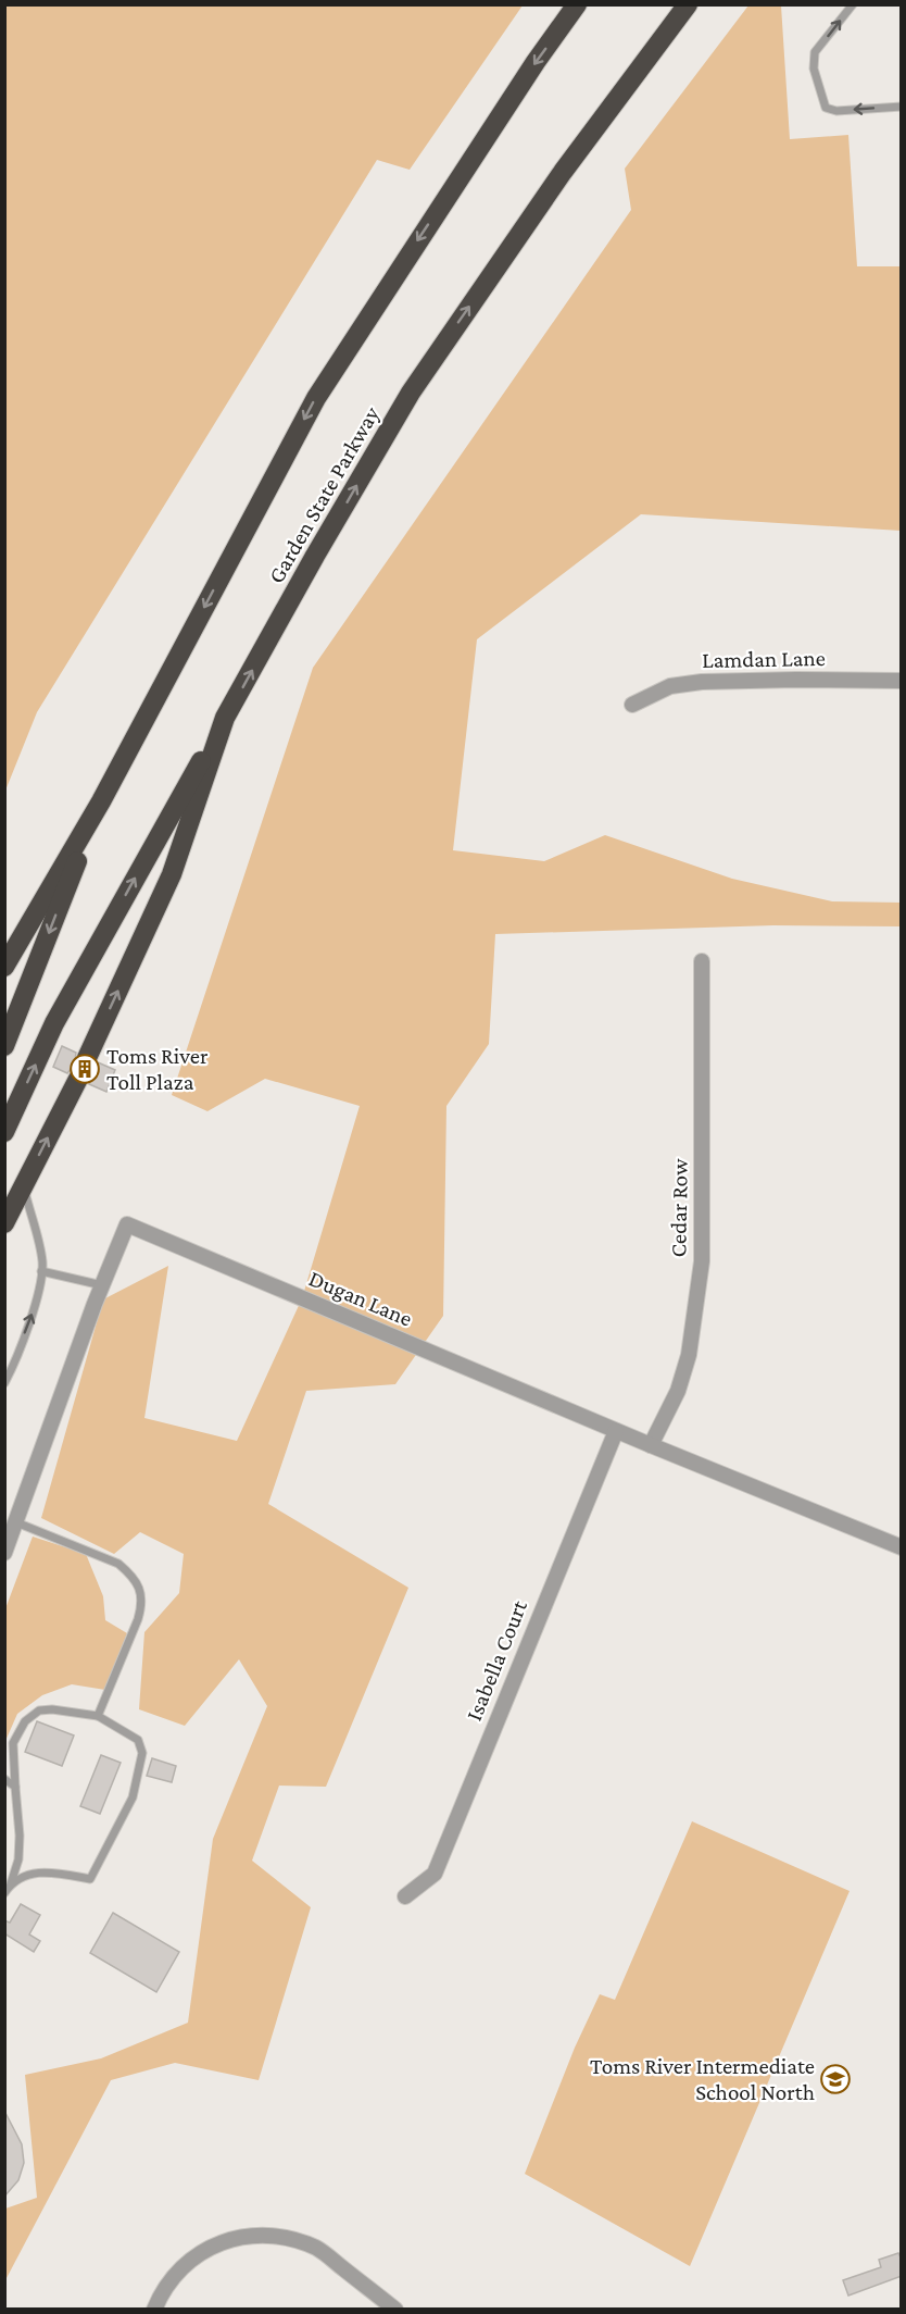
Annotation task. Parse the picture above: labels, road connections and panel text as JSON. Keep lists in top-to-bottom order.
{
  "streets": {
    "highway": ["Garden State Parkway"],
    "street": [
      "Lamdan Lane",
      "Cedar Row",
      "Dugan Lane",
      "Isabella Court"
    ]
  },
  "crossings": [
    ["Cedar Row", "Dugan Lane"],
    ["Dugan Lane", "Isabella Court"]
  ],
  "places": {
    "building": ["Toms River Toll Plaza"],
    "school or university": ["Toms River Intermediate School North"]
  }
}
